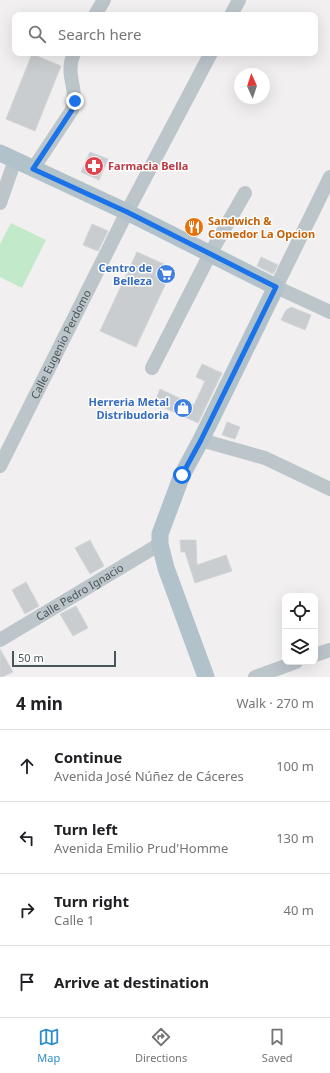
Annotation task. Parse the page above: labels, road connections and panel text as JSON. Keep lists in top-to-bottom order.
{
  "streets": {
    "street": ["Calle Eugenio Perdomo", "Calle Pedro Ignacio"]
  },
  "places": {
    "pharmacy": ["Farmacia Bella"],
    "restaurant": ["Sandwich & Comedor La Opcion"],
    "supermarket": ["Centro de Belleza"],
    "shop": ["Herreria Metal Distribudoria"]
  },
  "scale_bar": "50 m",
  "north": "top",
  "page": {
    "search": "Search here",
    "scale": "50 m",
    "heading": ["4 min", "Walk · 270 m"],
    "list": [
      ["Continue", "Avenida José Núñez de Cáceres", "100 m"],
      ["Turn left", "Avenida Emilio Prud'Homme", "130 m"],
      ["Turn right", "Calle 1", "40 m"],
      "Arrive at destination"
    ],
    "nav": ["Map", "Directions", "Saved"]
  }
}
